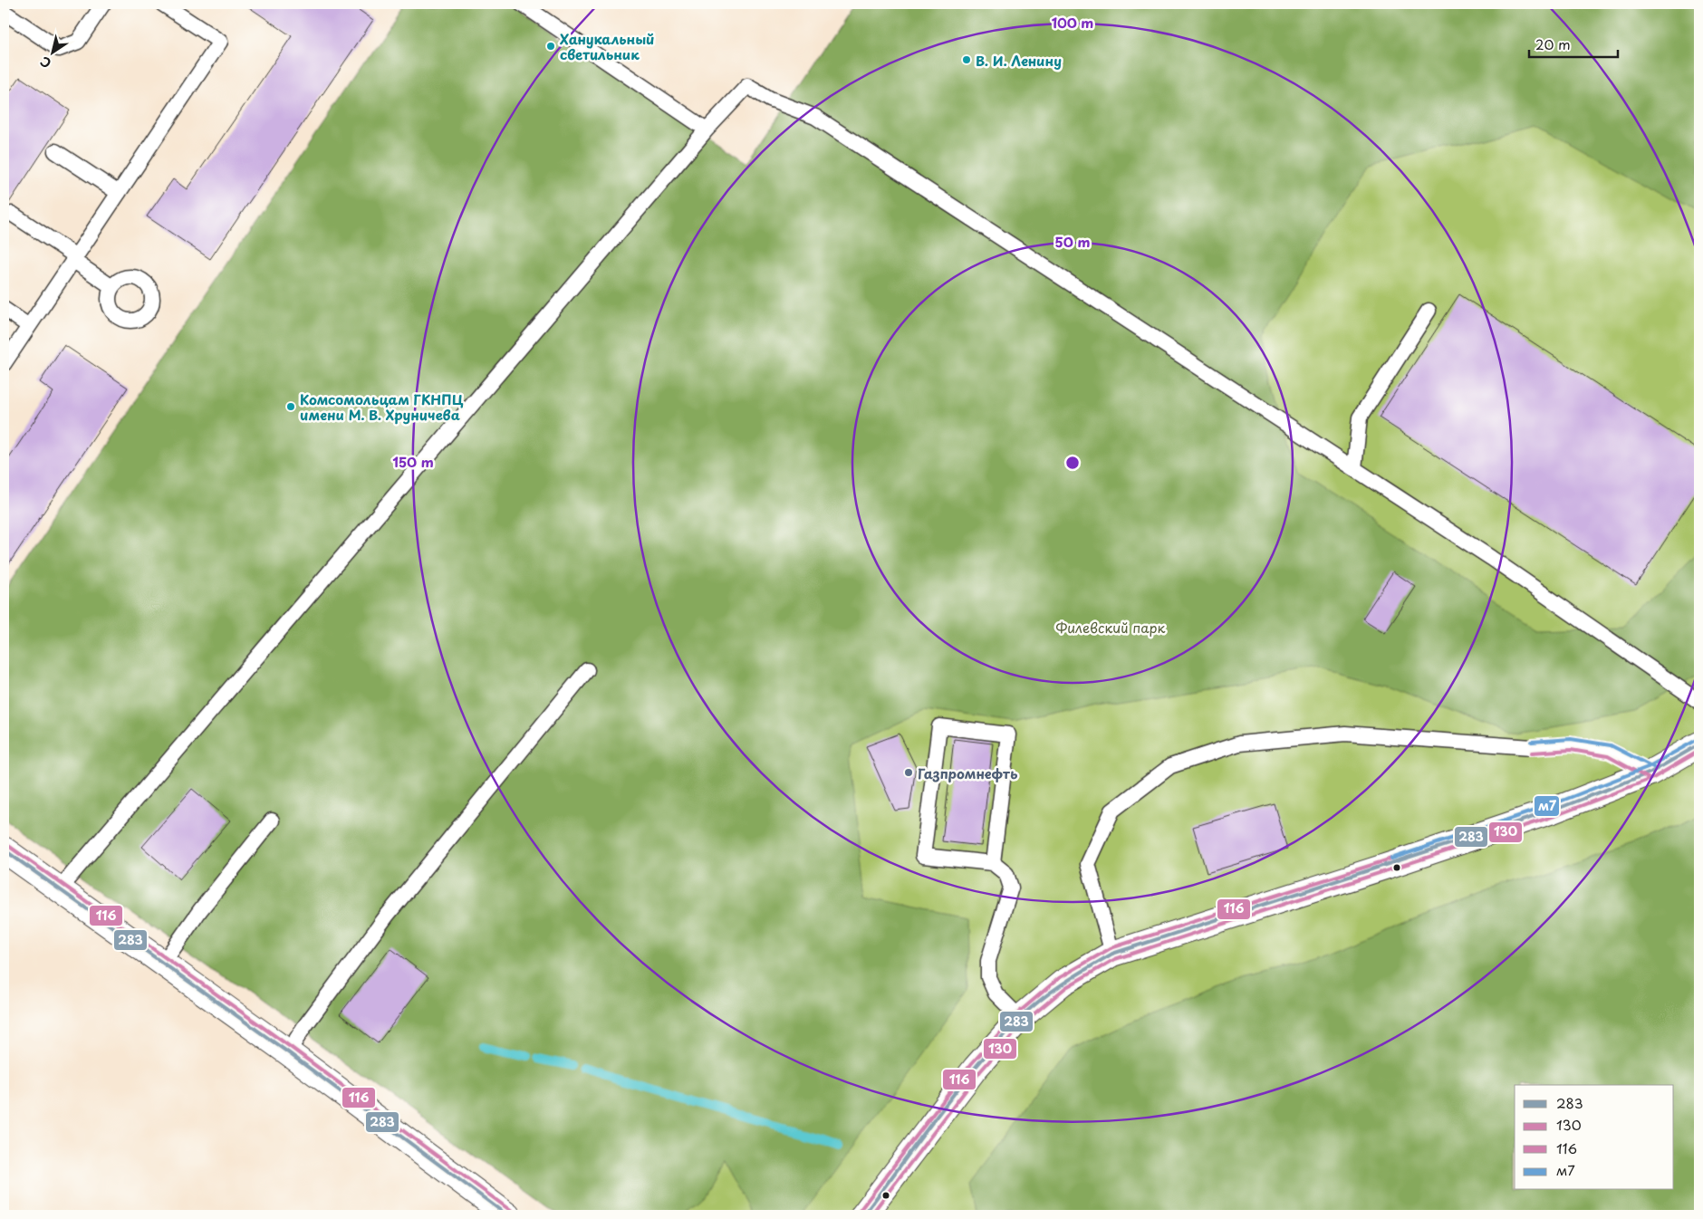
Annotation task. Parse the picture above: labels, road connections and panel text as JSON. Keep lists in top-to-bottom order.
{
  "parks": ["Филевский парк"],
  "places": [
    "Ханукальный светильник",
    "В. И. Ленину",
    "Комсомольцам ГКНПЦ имени М. В. Хруничева",
    "Газпромнефть"
  ],
  "lines": [
    "transit line м7",
    "transit line 283",
    "transit line 130",
    "transit line 116"
  ],
  "legend": [
    "283",
    "130",
    "116",
    "м7"
  ],
  "scale_bar": "20 m",
  "north": "bottom left",
  "rings": ["100 m", "50 m", "150 m"]
}
